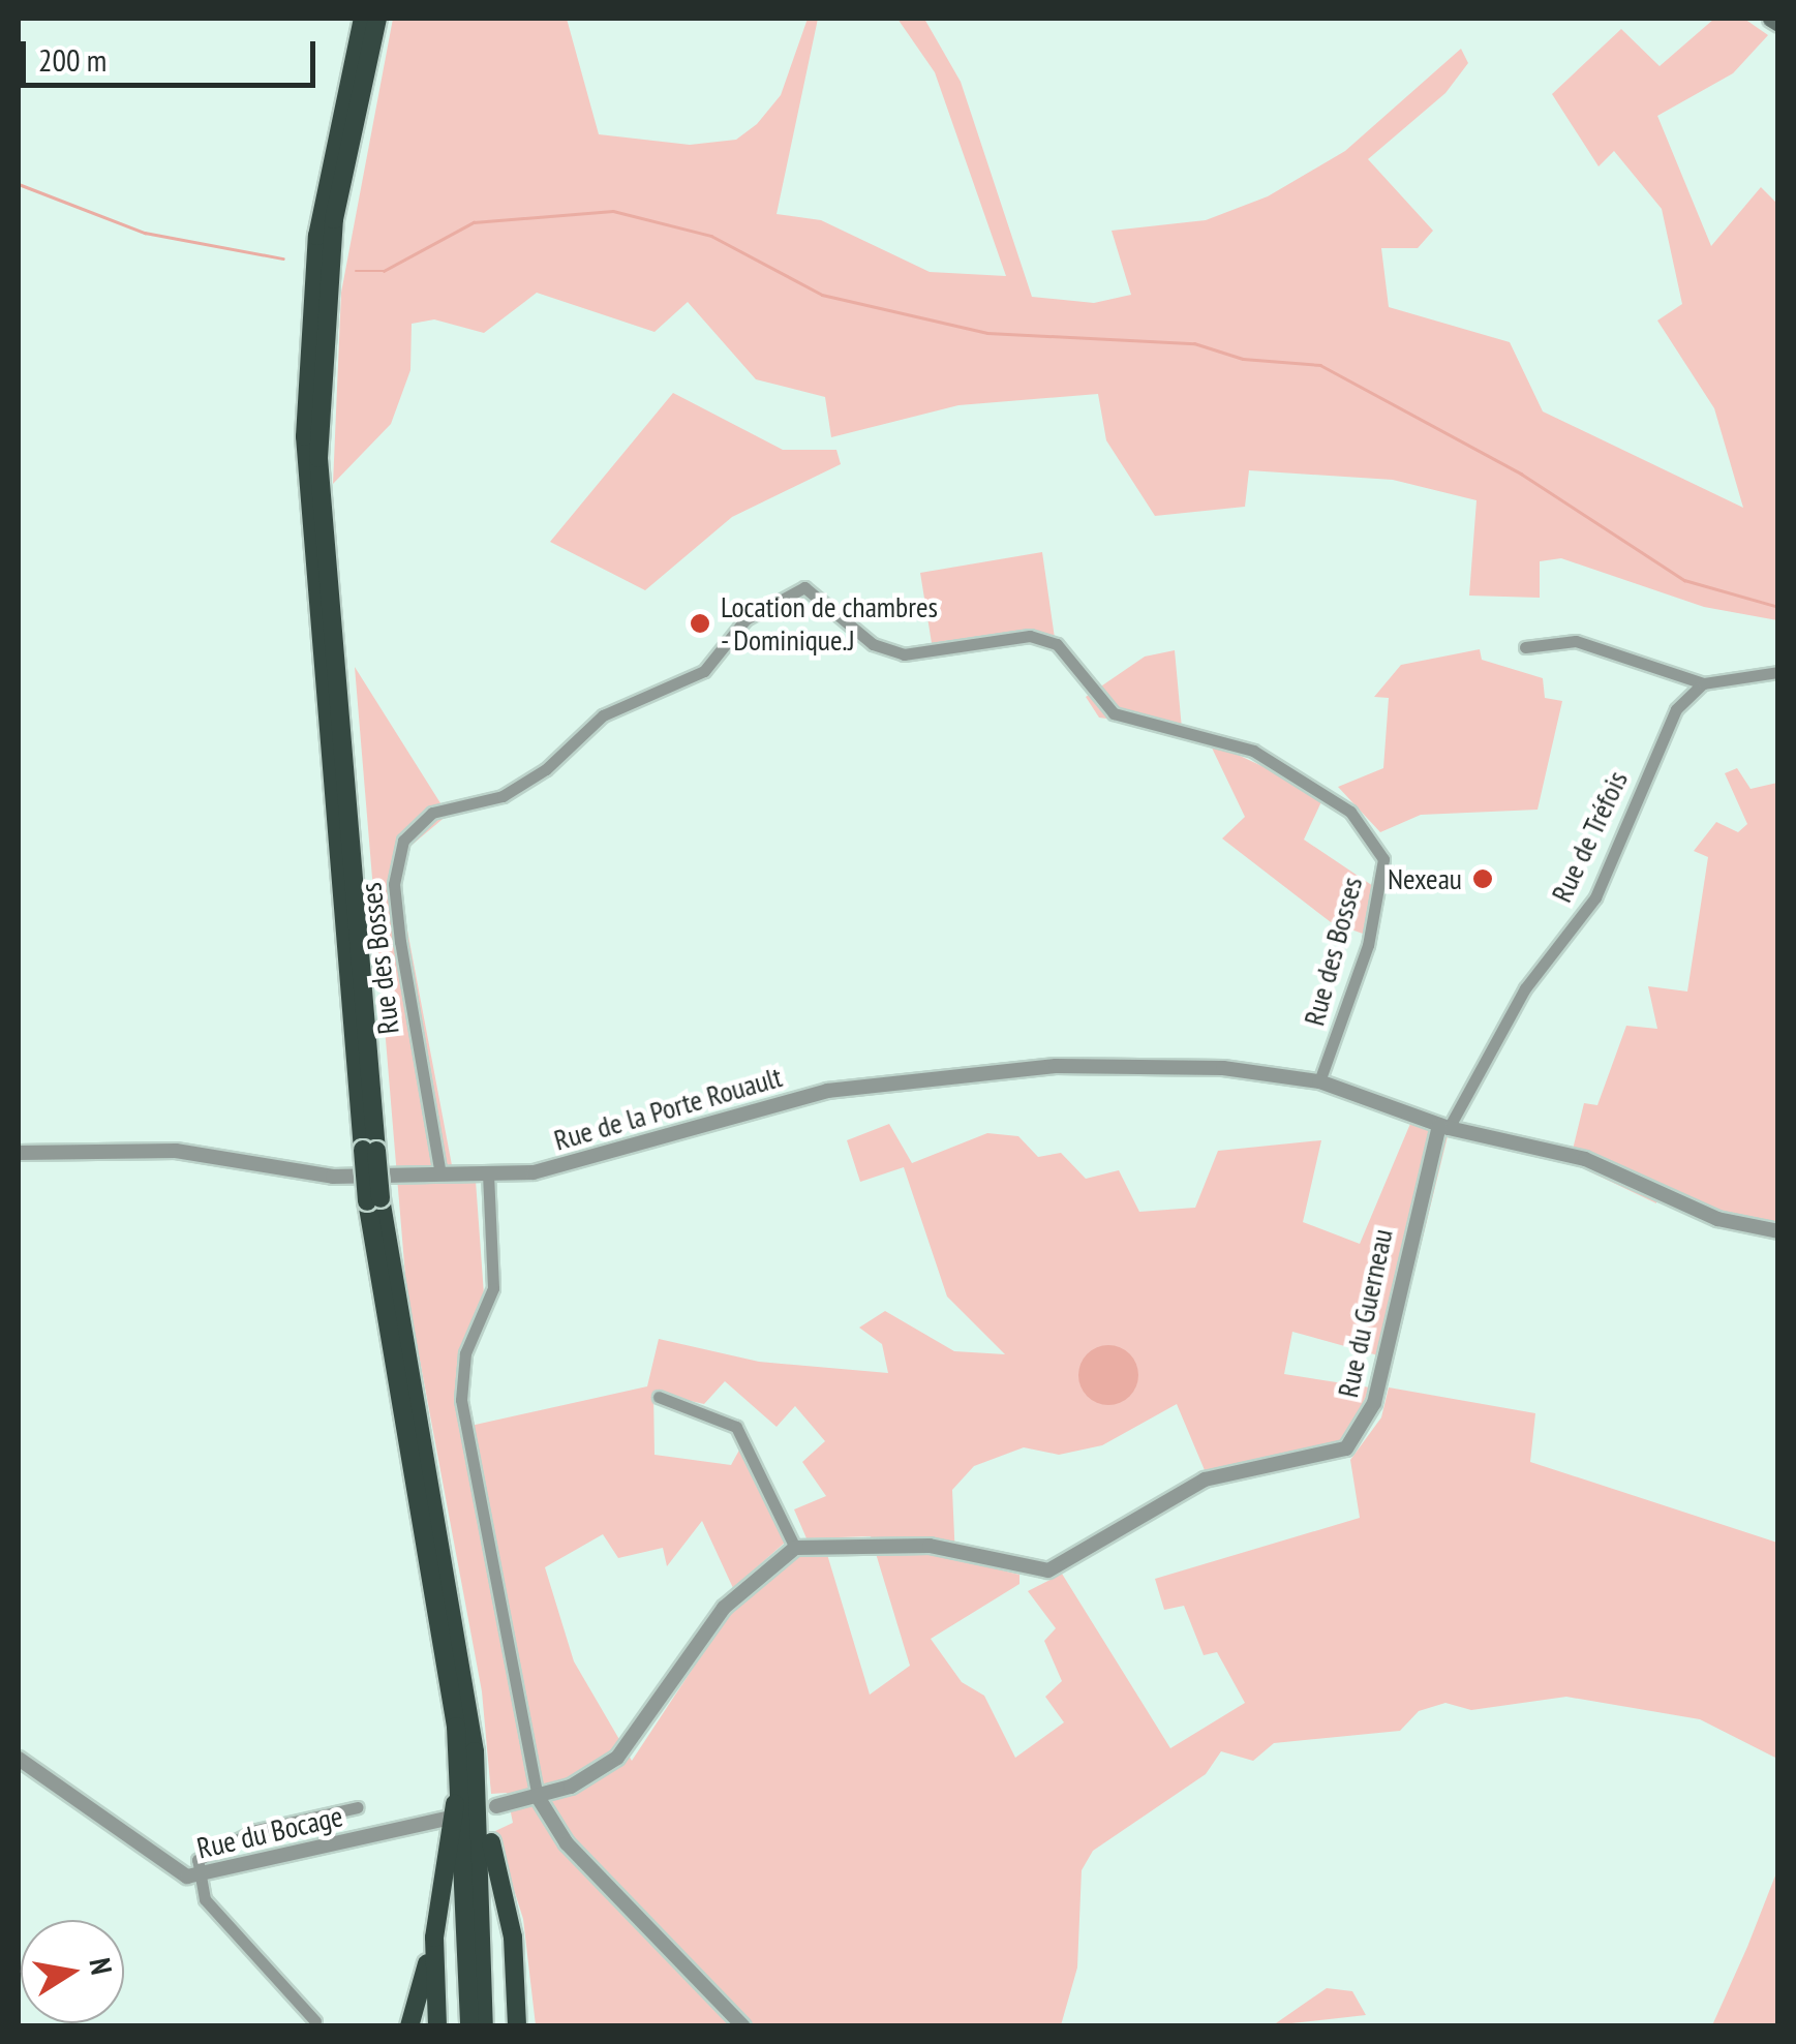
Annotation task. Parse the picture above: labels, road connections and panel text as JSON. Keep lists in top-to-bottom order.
{
  "streets": {
    "street": [
      "Rue de Tréfois",
      "Rue des Bosses",
      "Rue de la Porte Rouault",
      "Rue du Guerneau",
      "Rue du Bocage"
    ]
  },
  "crossings": [
    ["Rue de Tréfois", "Rue de la Porte Rouault"],
    ["Rue de Tréfois", "Rue du Guerneau"],
    ["Rue des Bosses", "Rue de la Porte Rouault"],
    ["Rue de la Porte Rouault", "Rue du Guerneau"]
  ],
  "places": ["Location de chambres - Dominique.J", "Nexeau"],
  "scale_bar": "200 m",
  "north": "right"
}
